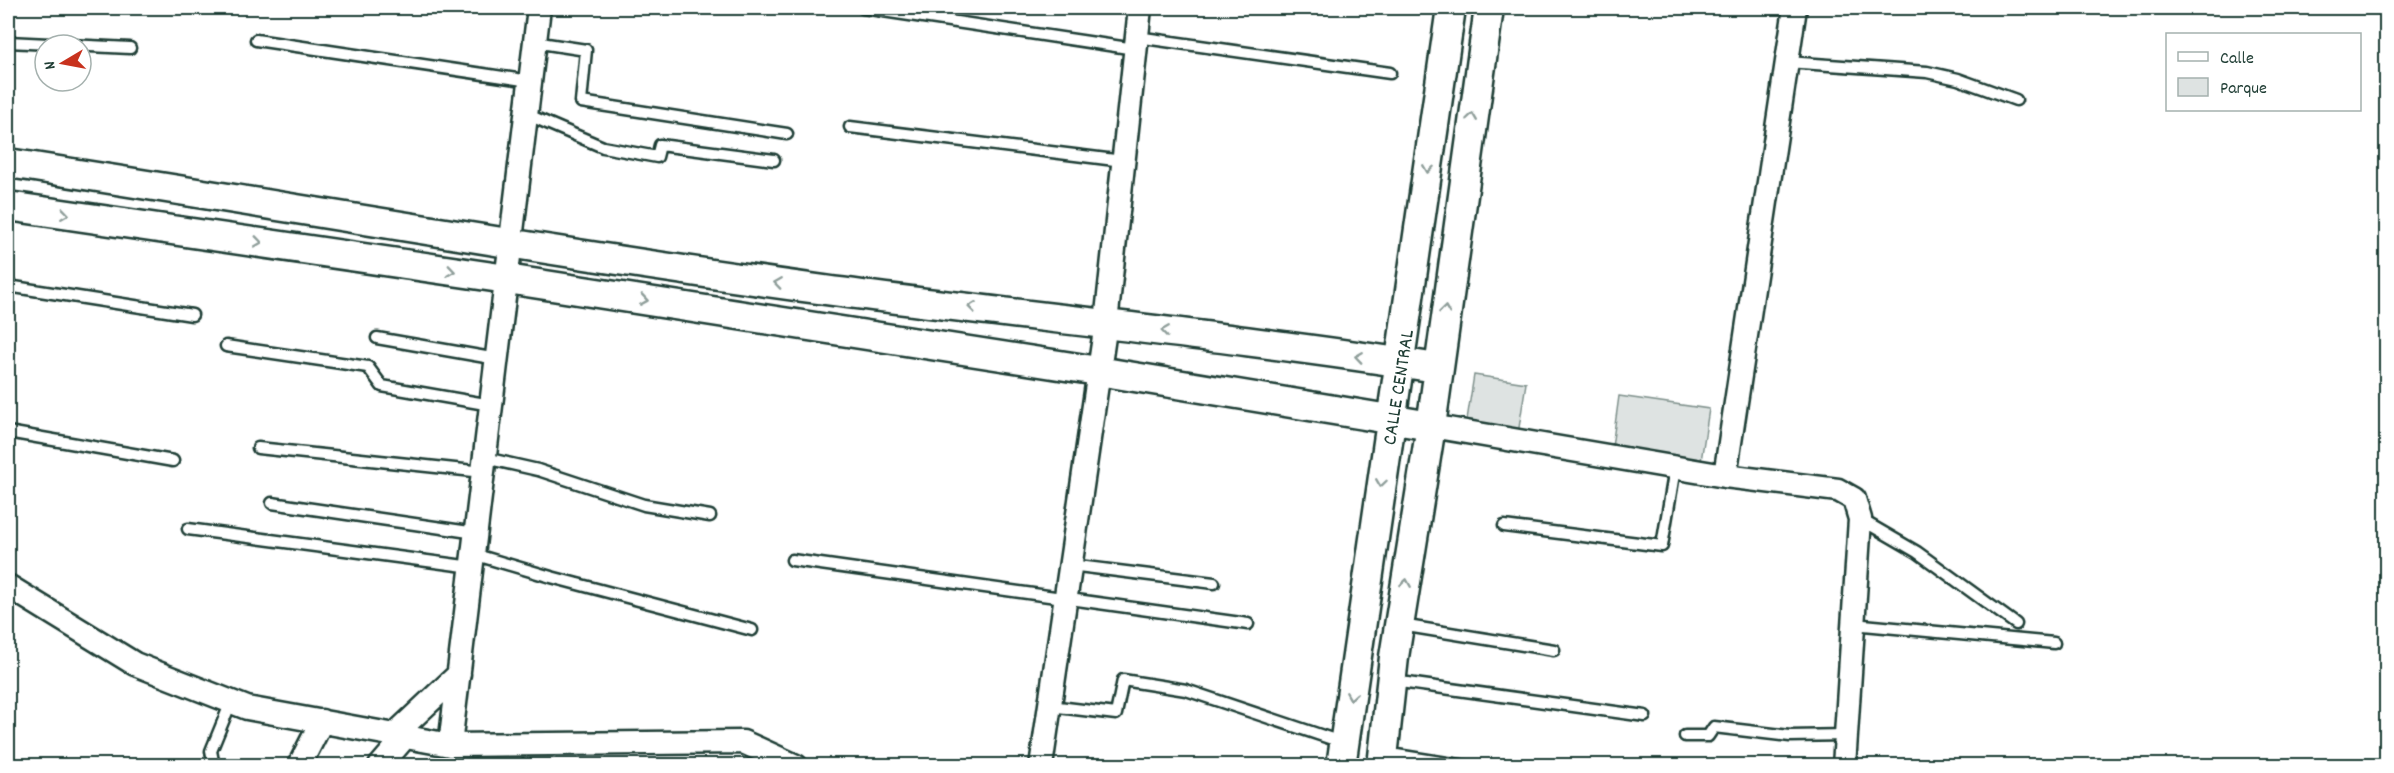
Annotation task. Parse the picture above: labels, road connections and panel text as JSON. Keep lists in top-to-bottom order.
{
  "streets": {
    "street": ["CALLE CENTRAL"]
  },
  "legend": ["Calle", "Parque"],
  "north": "left"
}
